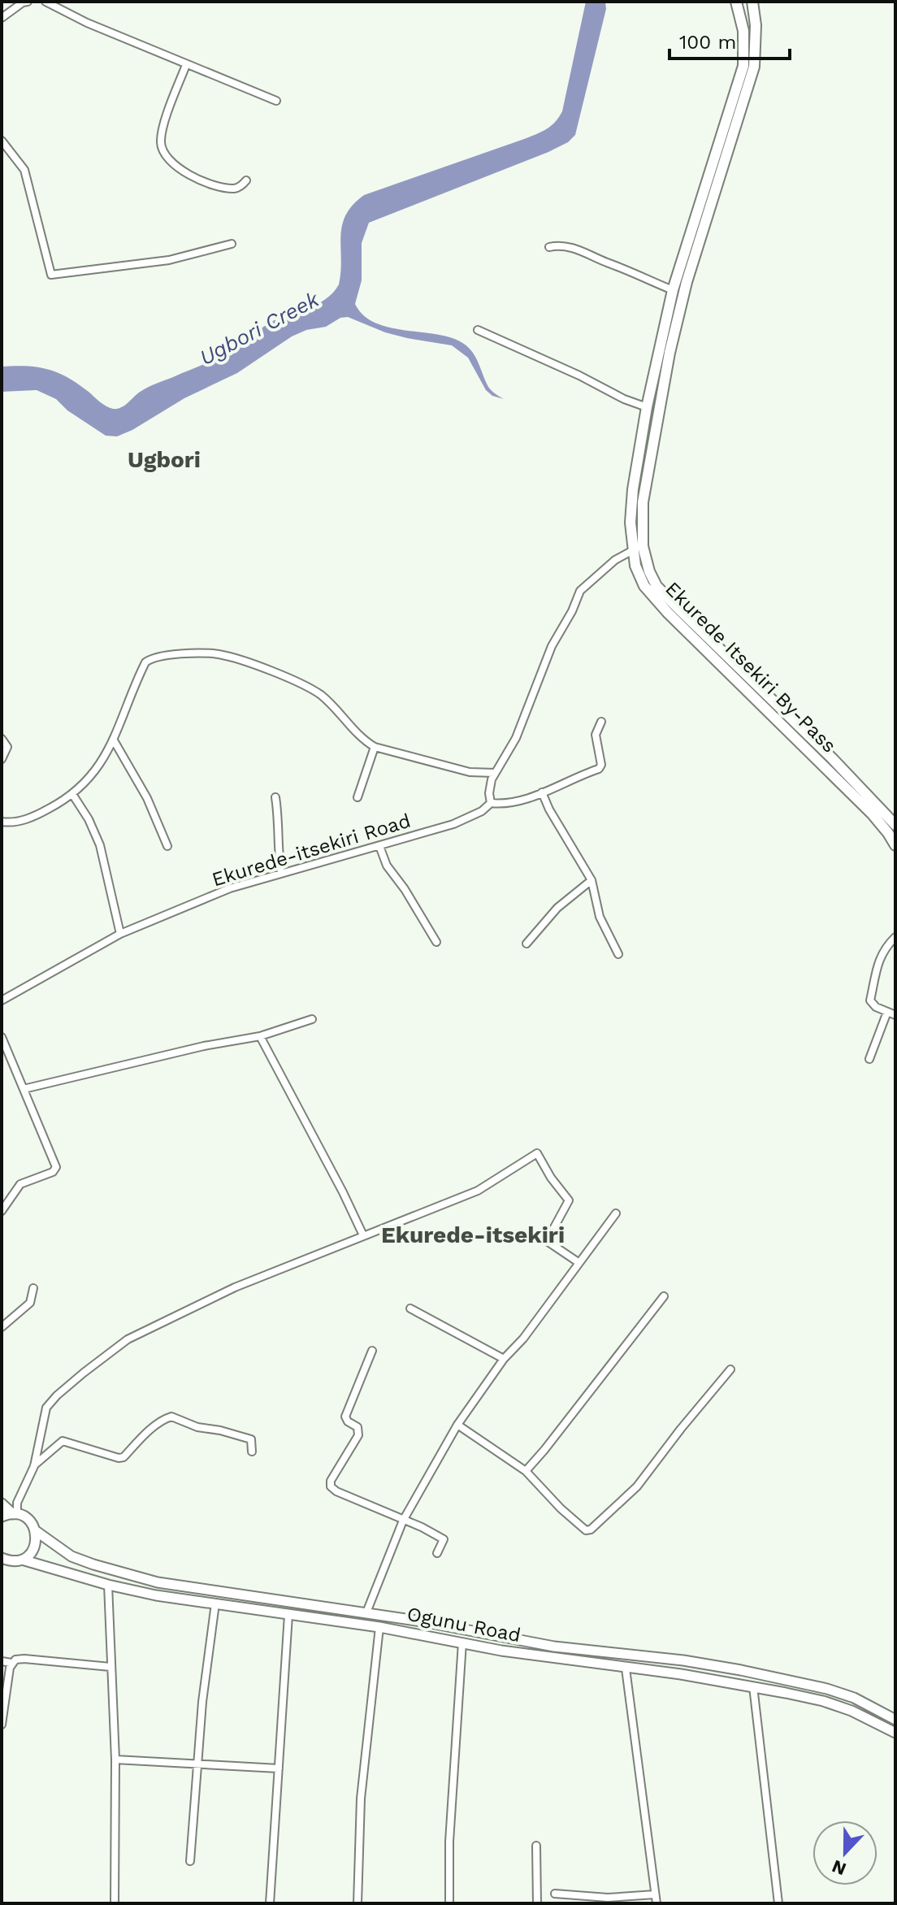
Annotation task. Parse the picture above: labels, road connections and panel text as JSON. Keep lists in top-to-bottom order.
{
  "streets": {
    "main road": ["Ekurede Itsekiri By-Pass", "Ogunu Road"],
    "street": ["Ekurede-itsekiri Road"]
  },
  "districts": ["Ugbori", "Ekurede-itsekiri"],
  "water": ["Ugbori Creek"],
  "scale_bar": "100 m",
  "north": "bottom"
}
